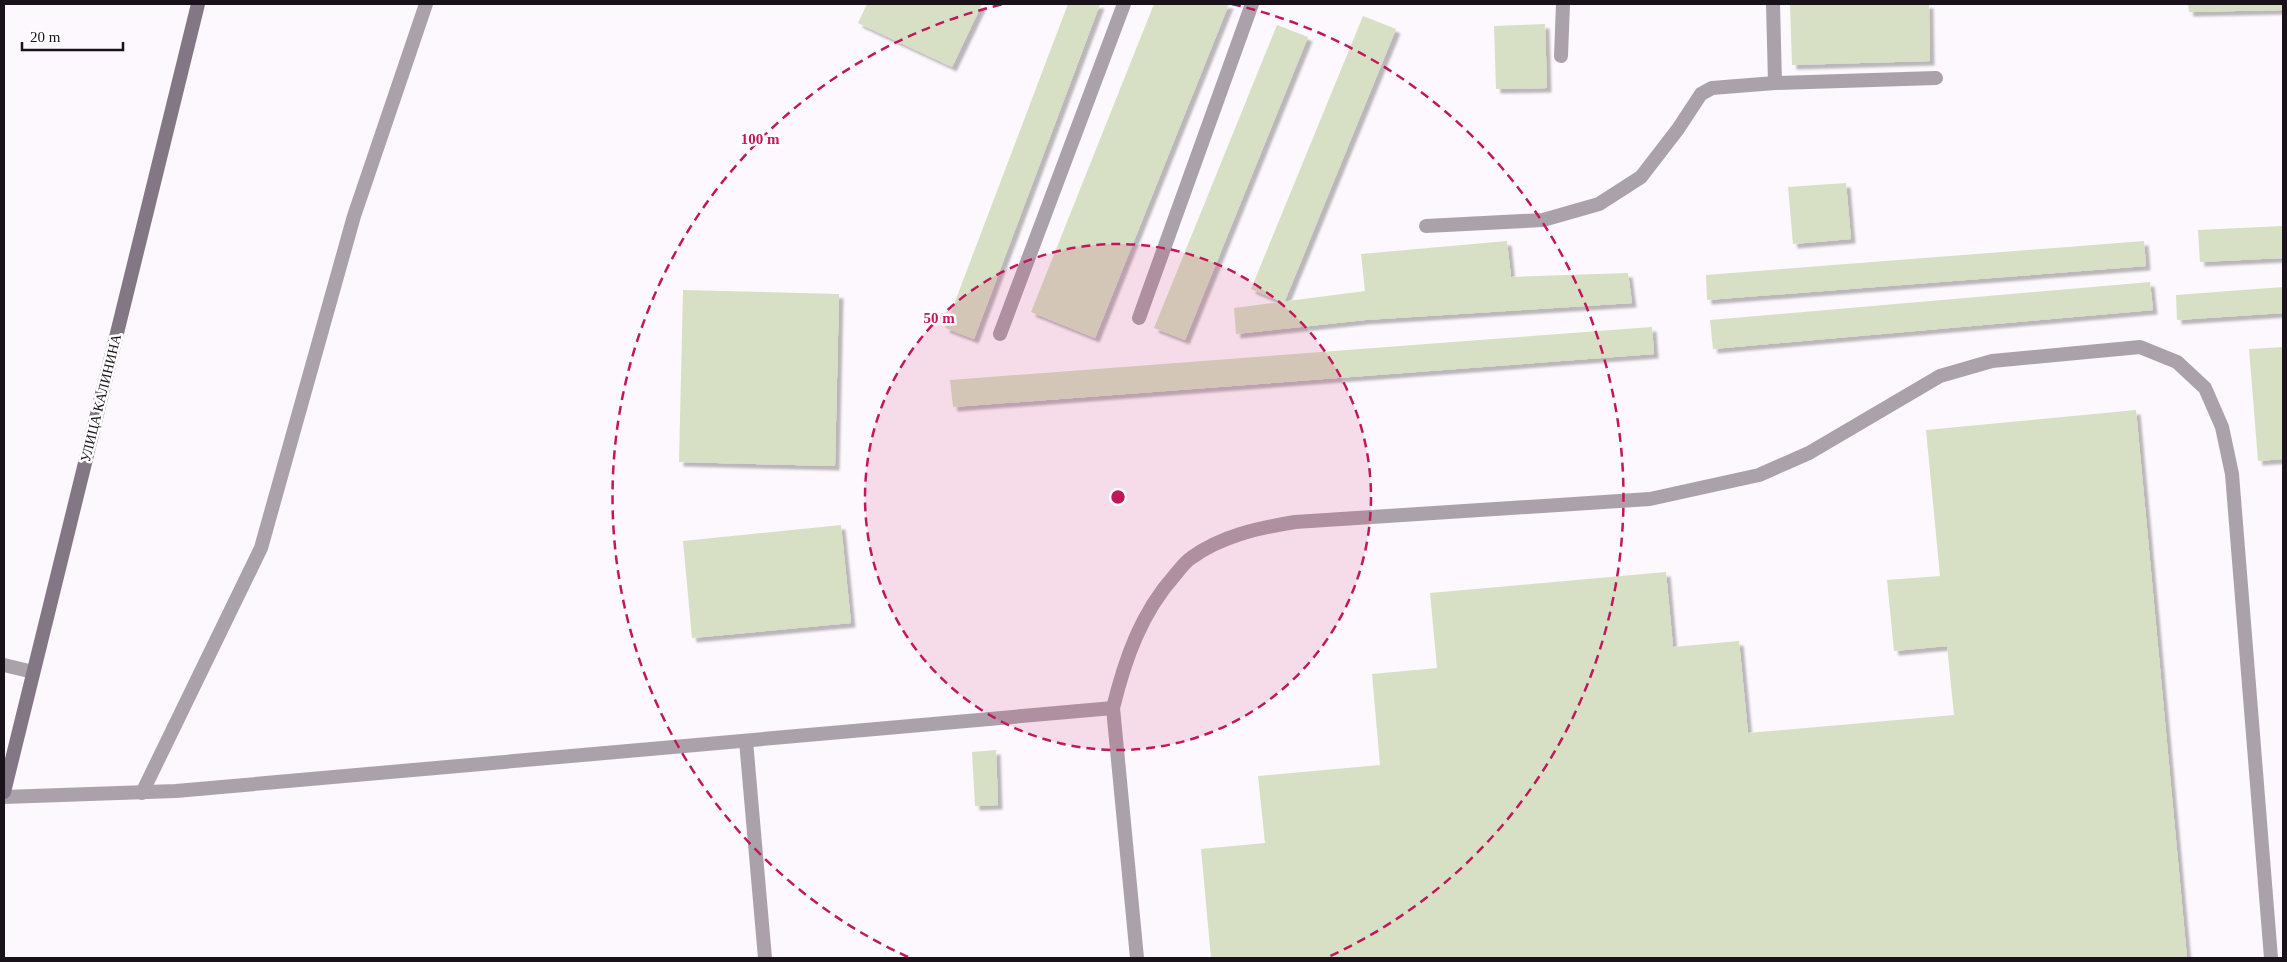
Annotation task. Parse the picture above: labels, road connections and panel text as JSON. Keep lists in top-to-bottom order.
{
  "streets": {
    "main road": ["УЛИЦА КАЛИНИНА"]
  },
  "scale_bar": "20 m",
  "rings": ["100 m", "50 m"]
}
